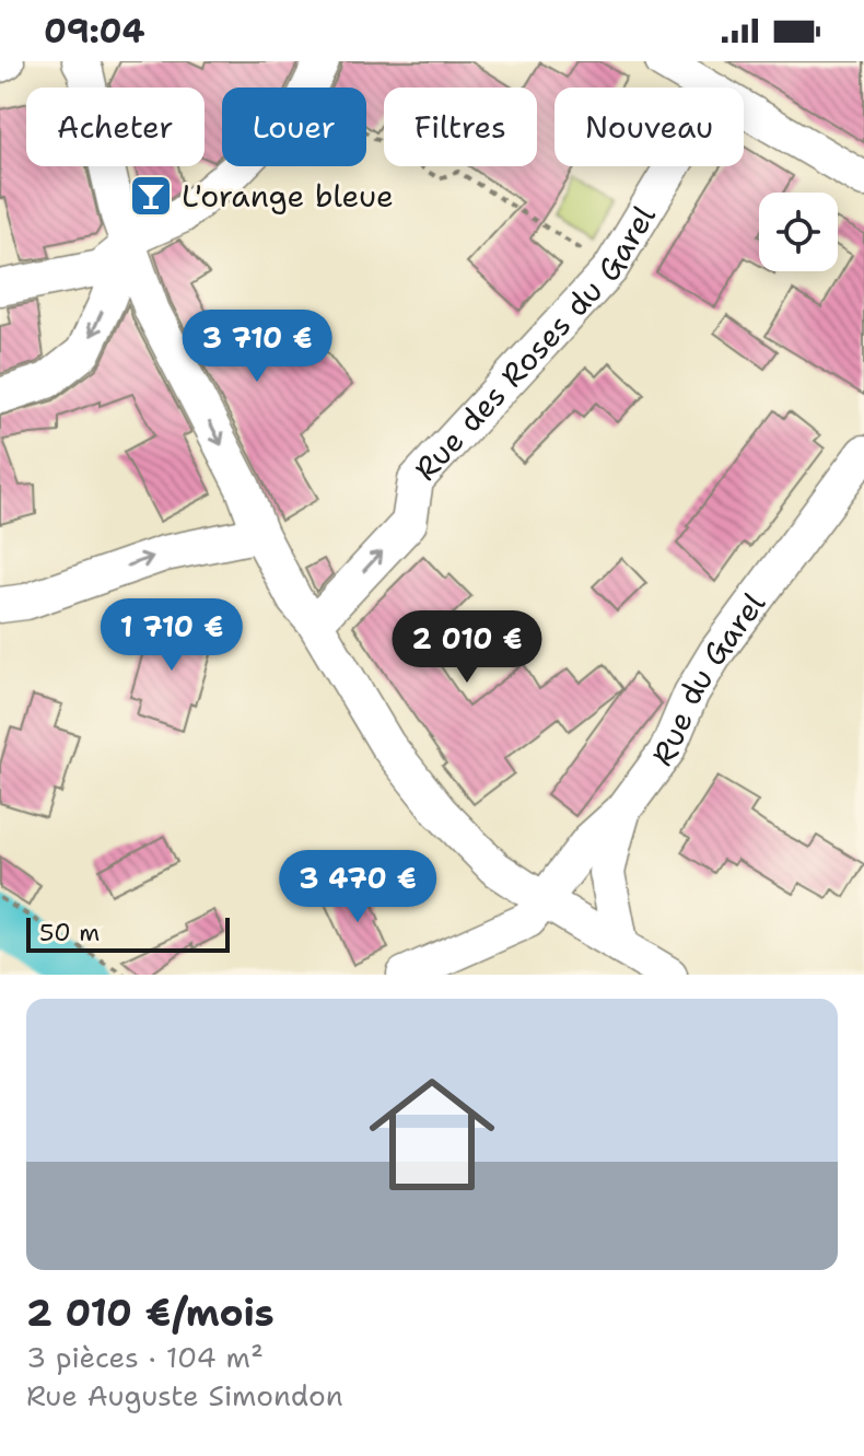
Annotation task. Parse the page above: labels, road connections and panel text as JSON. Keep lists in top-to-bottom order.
{
  "streets": {
    "street": ["Rue des Roses du Garel", "Rue du Garel"]
  },
  "one_way": ["Rue des Roses du Garel"],
  "places": {
    "bar": ["L'orange bleue"]
  },
  "scale_bar": "50 m",
  "page": {
    "status": "09:04",
    "chip": [
      "Acheter",
      "Louer",
      "Filtres",
      "Nouveau"
    ],
    "price": [
      "3 710 €",
      "1 710 €",
      "2 010 €",
      "3 470 €"
    ],
    "scale": "50 m",
    "list": [
      {
        "name": "2 010 €/mois",
        "note": "3 pièces · 104 m² · Rue Auguste Simondon"
      }
    ]
  }
}
